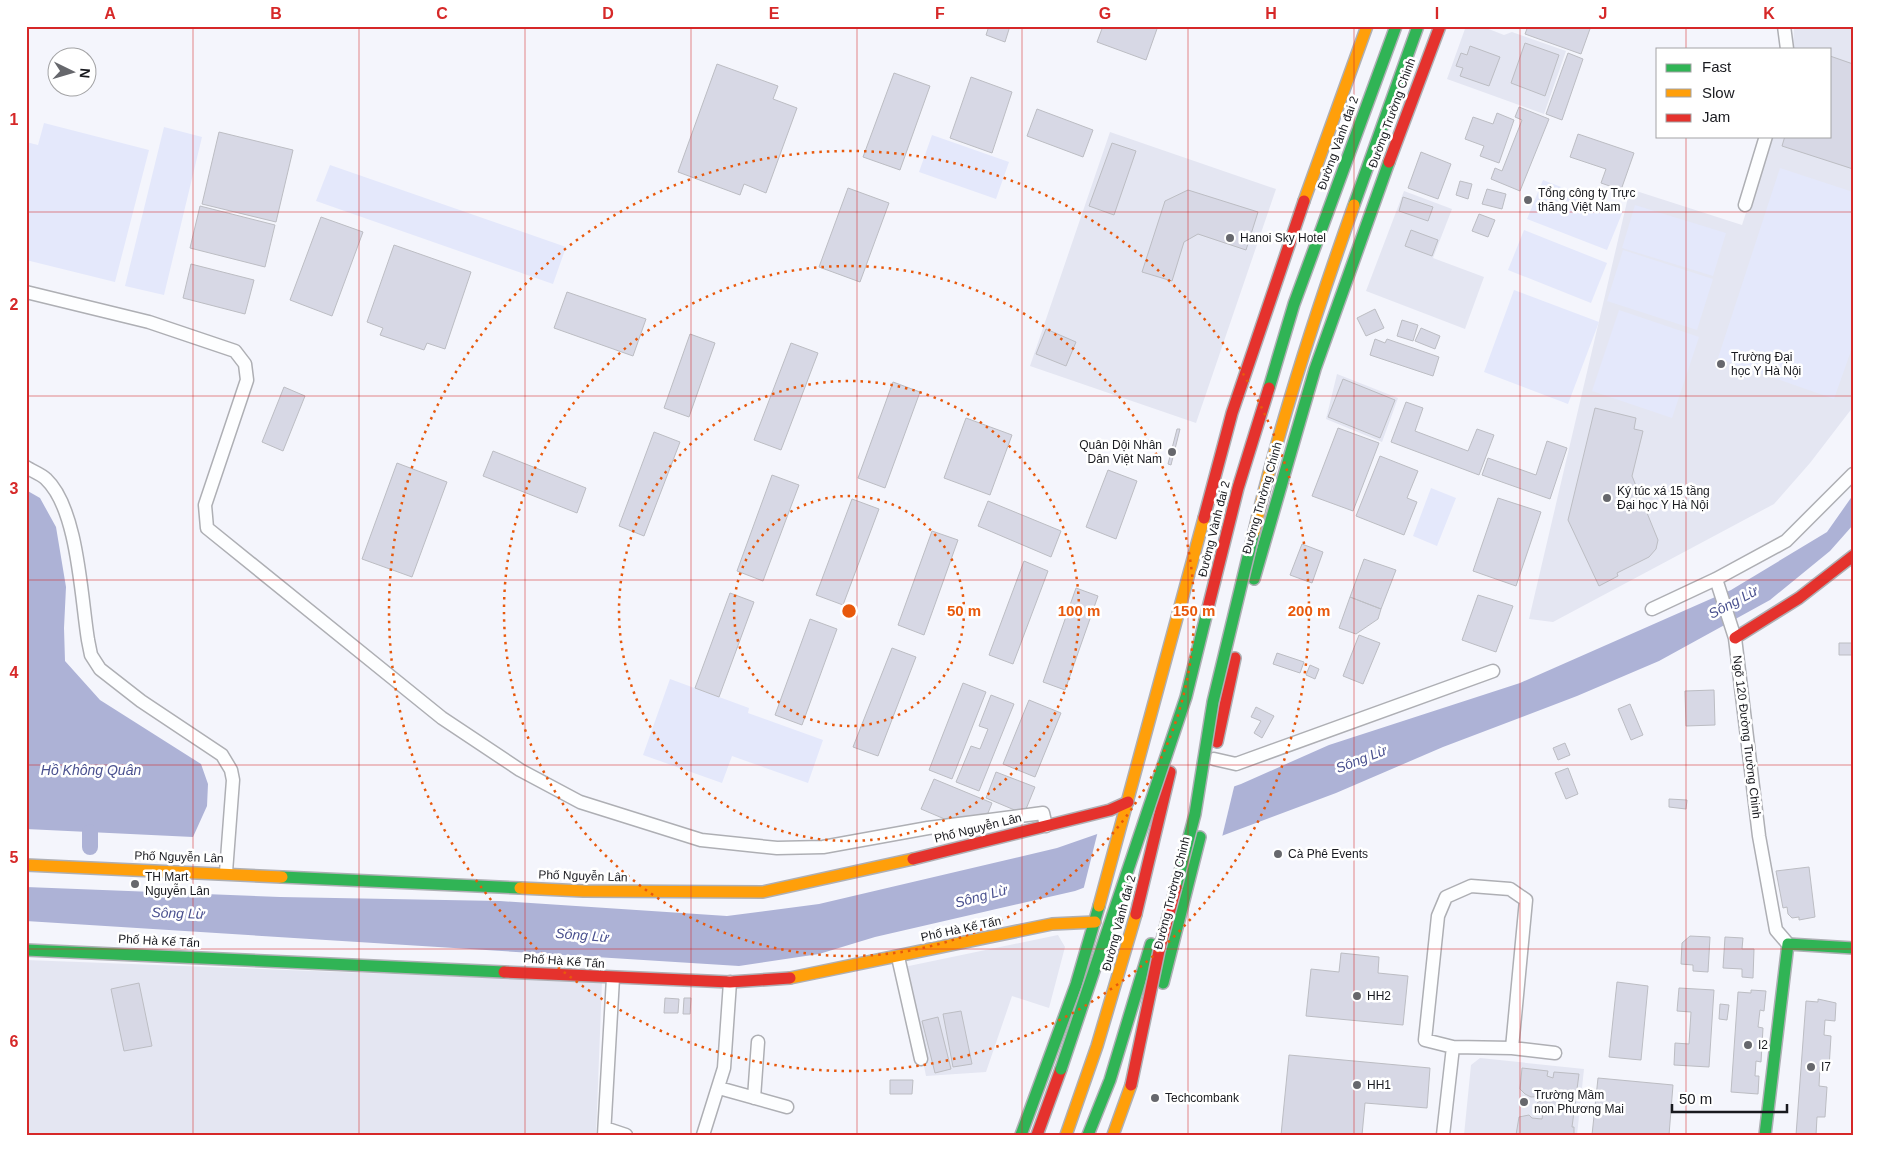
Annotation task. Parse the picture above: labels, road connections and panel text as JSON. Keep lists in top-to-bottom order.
{
  "streets": {
    "main road": [
      "Đường Trường Chinh",
      "Đường Vành đai 2",
      "Ngõ 120 Đường Trường Chinh",
      "Phố Nguyễn Lân",
      "Phố Hà Kế Tấn"
    ]
  },
  "water": ["Sông Lừ", "Hồ Không Quân"],
  "places": [
    "Tổng công ty Trực thăng Việt Nam",
    "Hanoi Sky Hotel",
    "Trường Đại học Y Hà Nội",
    "Quân Dội Nhân Dân Việt Nam",
    "Ký túc xá 15 tầng Đại học Y Hà Nội",
    "Cà Phê Events",
    "TH Mart Nguyễn Lân",
    "HH2",
    "I2",
    "I7",
    "HH1",
    "Techcombank",
    "Trường Mầm non Phương Mai"
  ],
  "legend": ["Fast", "Slow", "Jam"],
  "scale_bar": "50 m",
  "north": "right",
  "grid": {
    "columns": [
      "A",
      "B",
      "C",
      "D",
      "E",
      "F",
      "G",
      "H",
      "I",
      "J",
      "K"
    ],
    "rows": [
      "1",
      "2",
      "3",
      "4",
      "5",
      "6"
    ]
  },
  "rings": [
    "50 m",
    "100 m",
    "150 m",
    "200 m"
  ]
}
